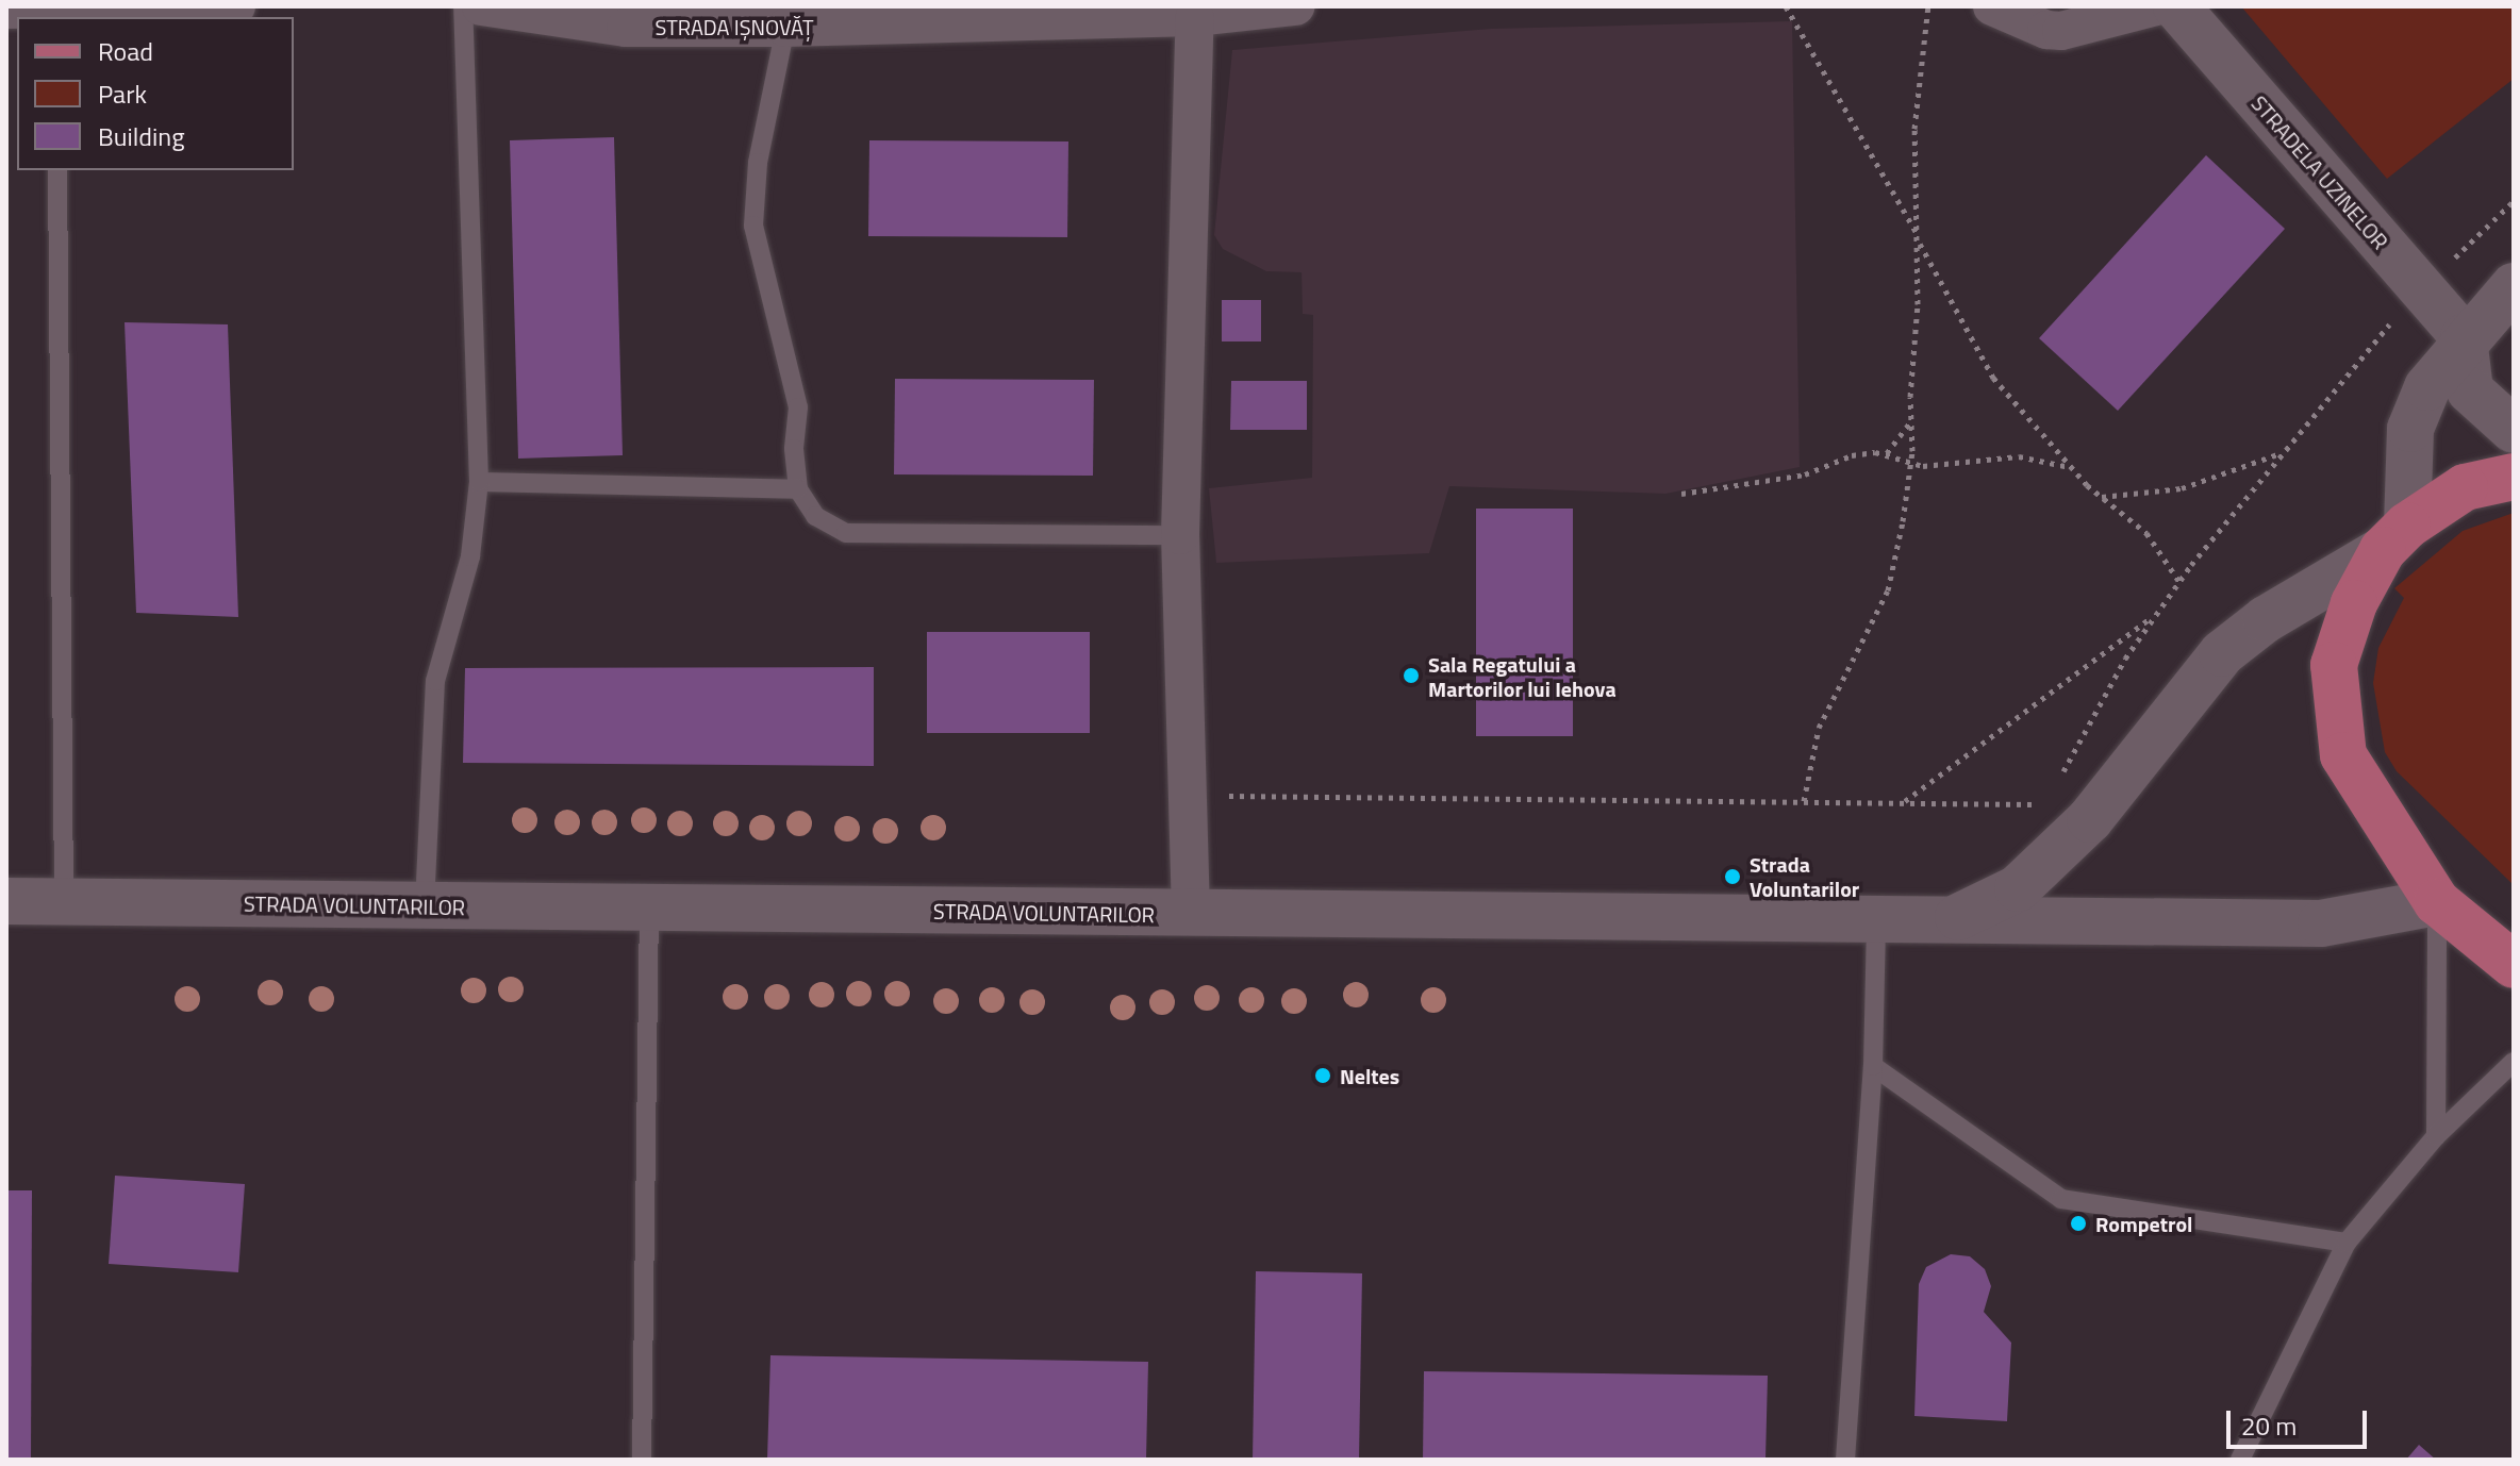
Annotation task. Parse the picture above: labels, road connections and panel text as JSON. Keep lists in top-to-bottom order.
{
  "streets": {
    "main road": ["STRADELA UZINELOR", "STRADA VOLUNTARILOR"],
    "street": ["STRADA IȘNOVĂȚ"]
  },
  "places": [
    "Sala Regatului a Martorilor lui Iehova",
    "Strada Voluntarilor",
    "Neltes",
    "Rompetrol"
  ],
  "legend": ["Road", "Park", "Building"],
  "scale_bar": "20 m"
}
